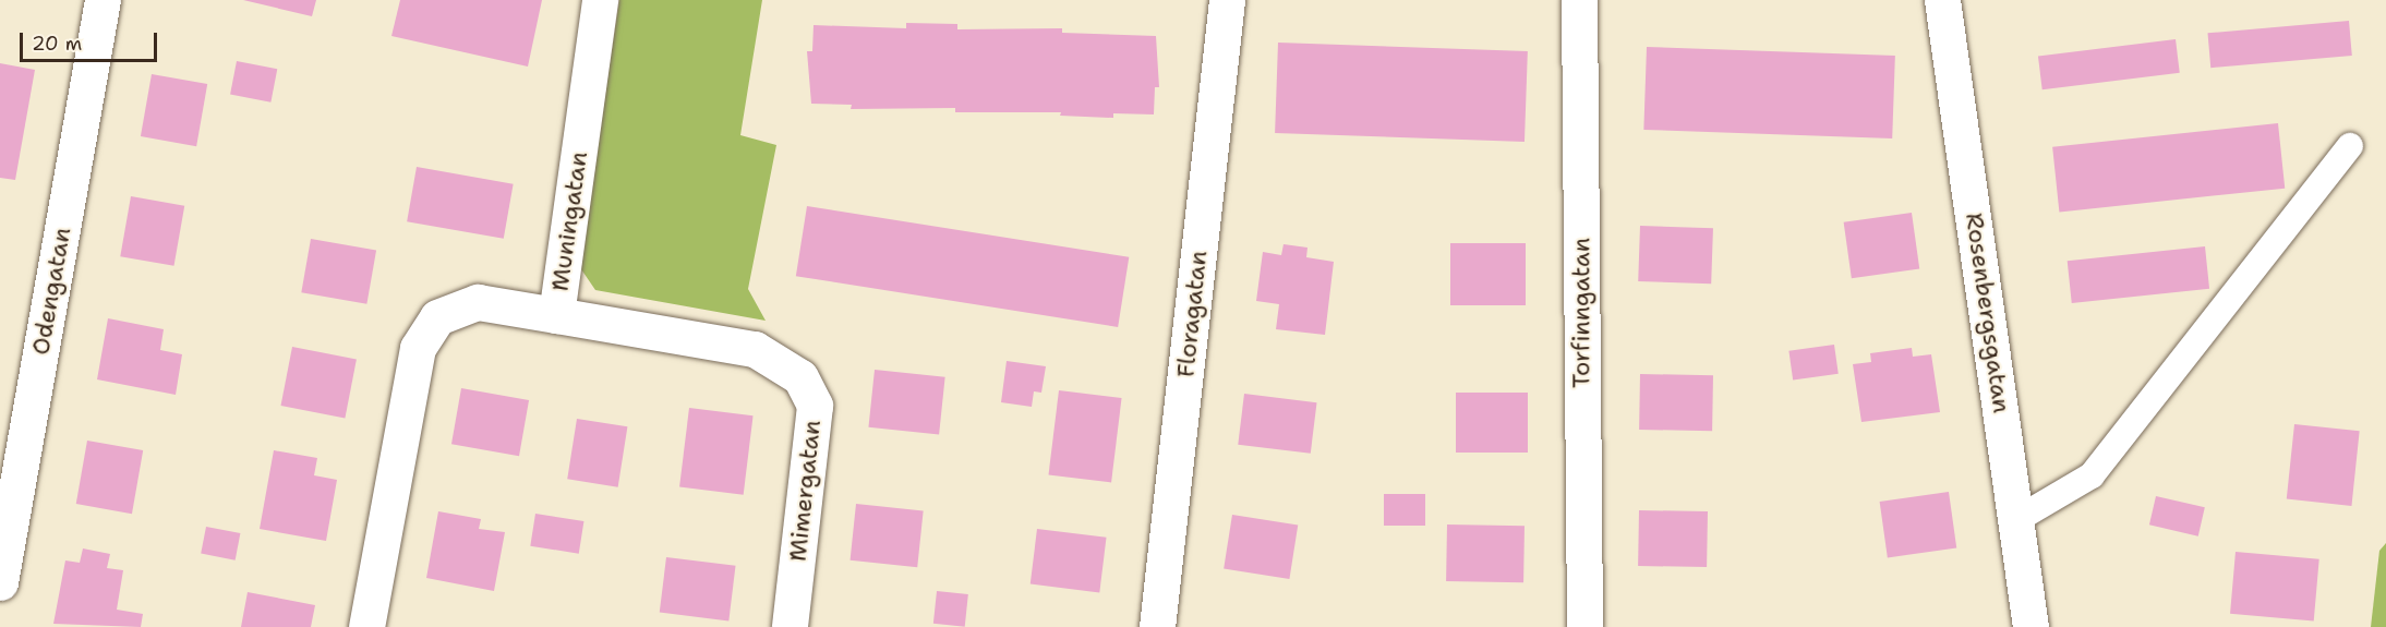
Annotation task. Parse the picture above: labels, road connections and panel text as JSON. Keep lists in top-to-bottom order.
{
  "streets": {
    "street": [
      "Muningatan",
      "Odengatan",
      "Torfinngatan",
      "Rosenbergsgatan",
      "Floragatan",
      "Mimergatan"
    ]
  },
  "crossings": [
    ["Muningatan", "Mimergatan"]
  ],
  "scale_bar": "20 m"
}
